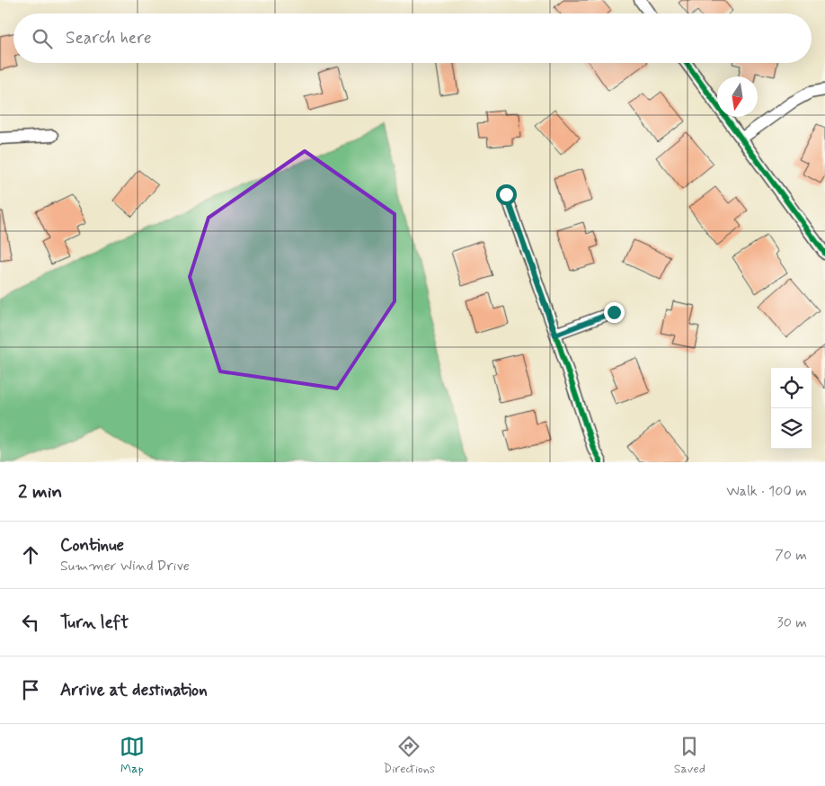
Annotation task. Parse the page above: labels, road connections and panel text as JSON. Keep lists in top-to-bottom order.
{
  "north": "bottom",
  "page": {
    "search": "Search here",
    "heading": ["2 min", "Walk · 100 m"],
    "list": [
      ["Continue", "Summer Wind Drive", "70 m"],
      ["Turn left", "30 m"],
      "Arrive at destination"
    ],
    "nav": ["Map", "Directions", "Saved"]
  }
}
